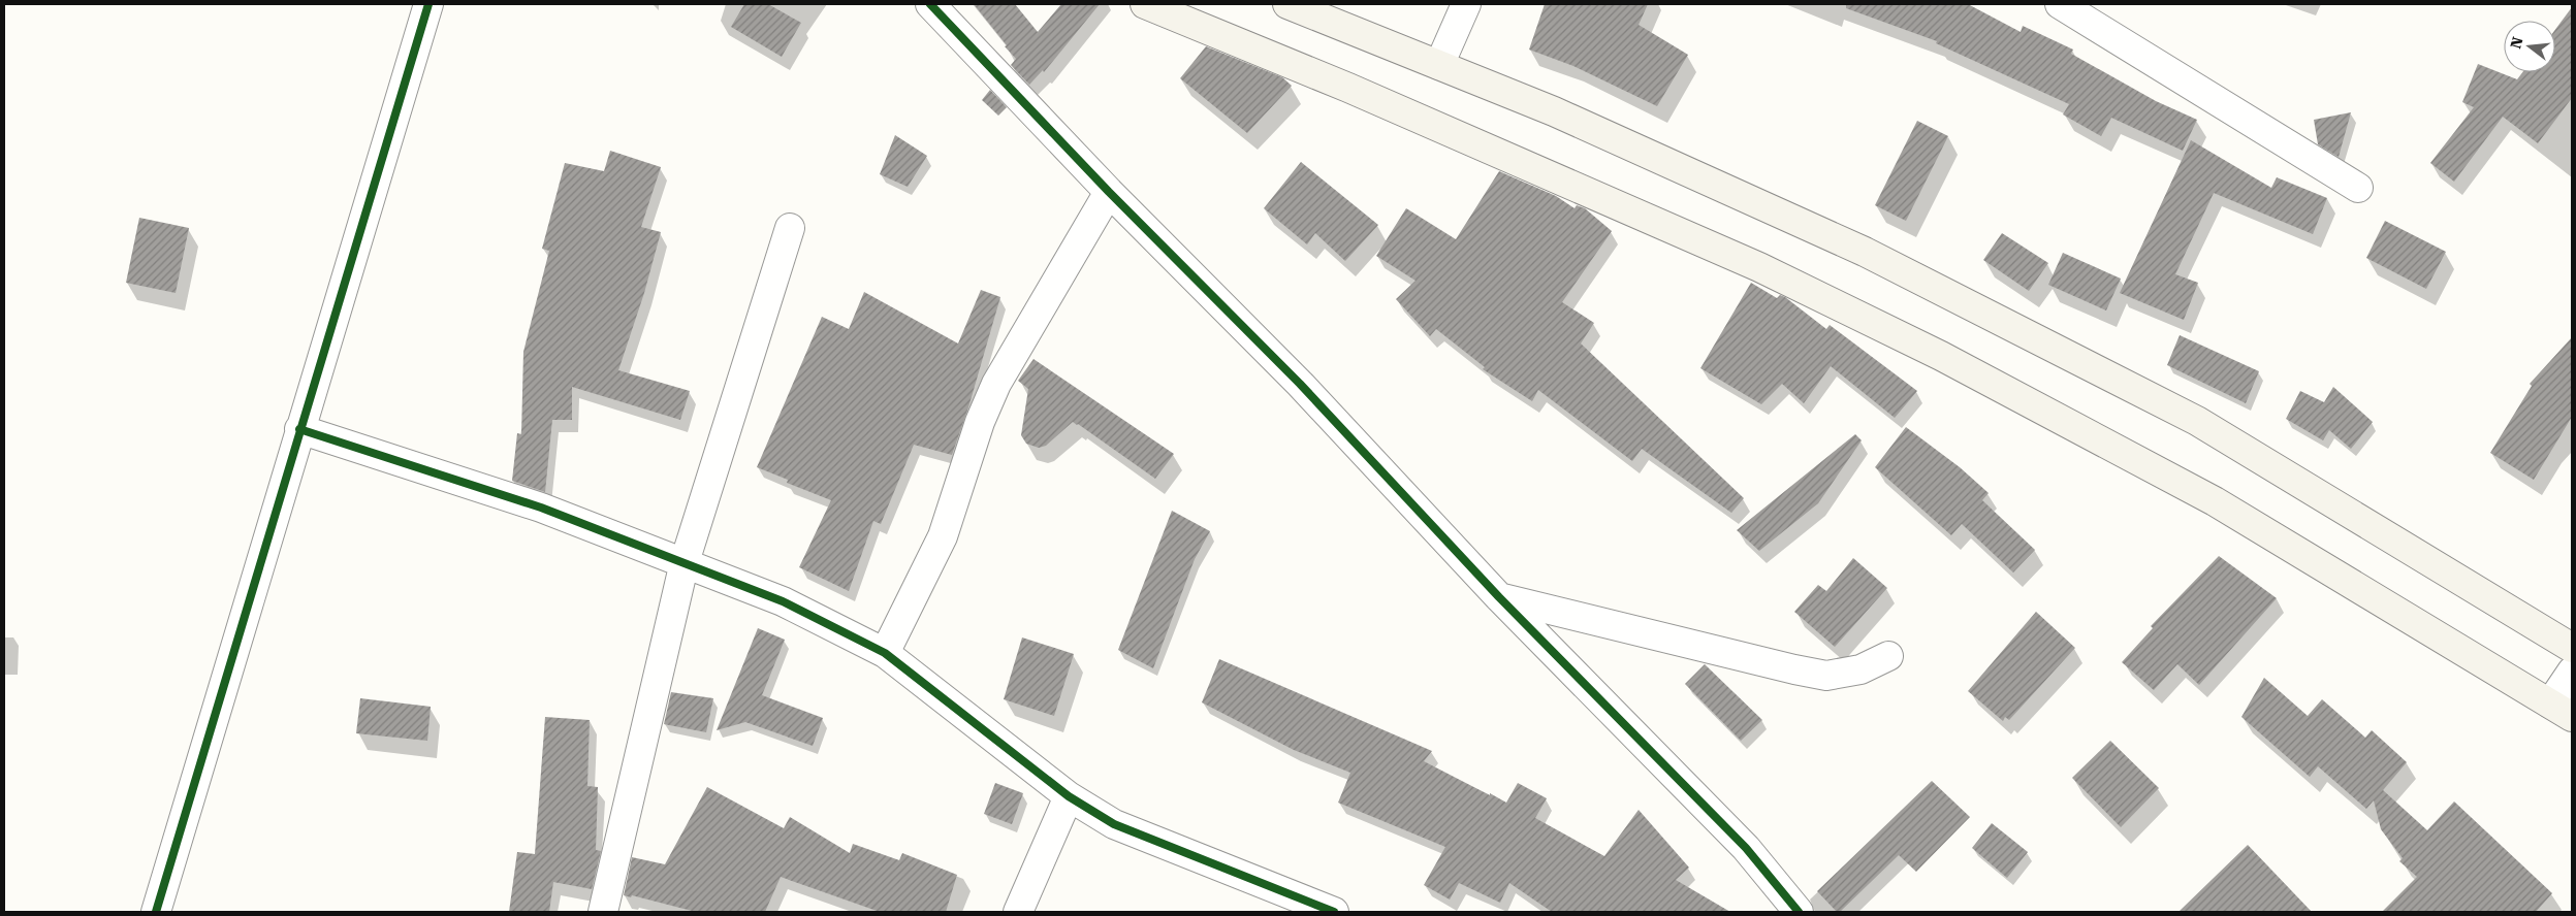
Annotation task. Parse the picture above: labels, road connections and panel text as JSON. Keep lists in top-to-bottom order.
{
  "north": "left"
}
